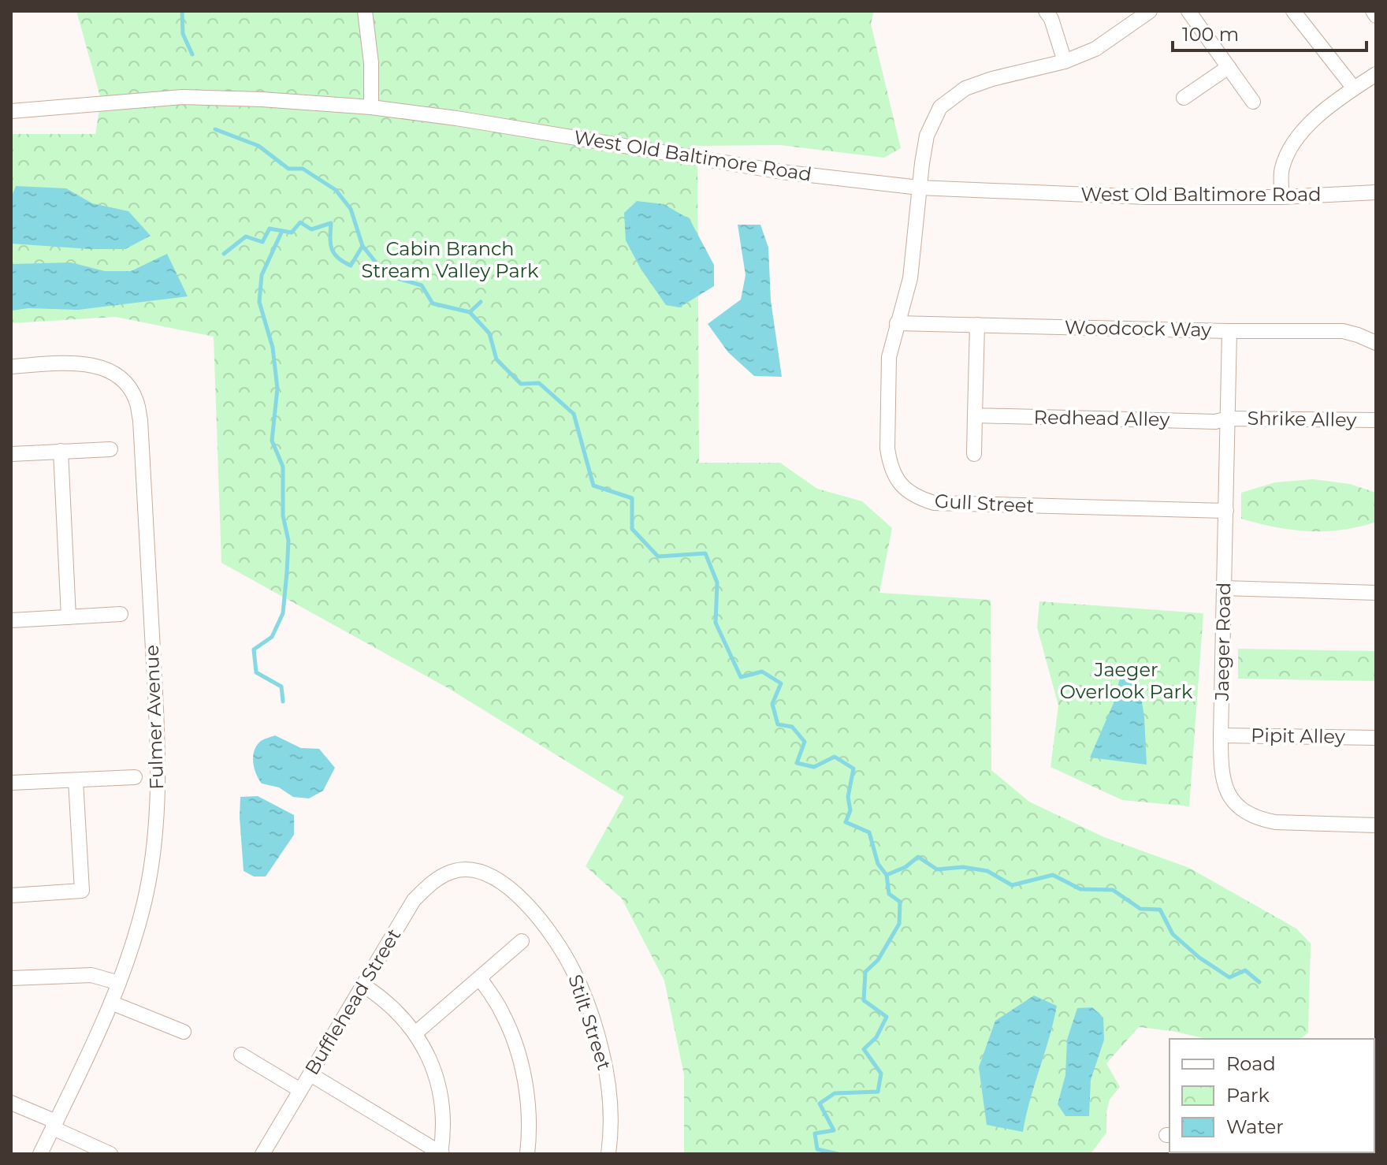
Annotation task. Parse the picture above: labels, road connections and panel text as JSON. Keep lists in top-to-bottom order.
{
  "streets": {
    "street": [
      "West Old Baltimore Road",
      "Woodcock Way",
      "Redhead Alley",
      "Shrike Alley",
      "Gull Street",
      "Jaeger Road",
      "Fulmer Avenue",
      "Pipit Alley",
      "Bufflehead Street",
      "Stilt Street"
    ]
  },
  "crossings": [
    ["West Old Baltimore Road", "Gull Street"],
    ["Woodcock Way", "Gull Street"],
    ["Woodcock Way", "Jaeger Road"],
    ["Redhead Alley", "Shrike Alley"],
    ["Redhead Alley", "Jaeger Road"],
    ["Shrike Alley", "Jaeger Road"],
    ["Gull Street", "Jaeger Road"],
    ["Jaeger Road", "Pipit Alley"],
    ["Bufflehead Street", "Stilt Street"]
  ],
  "parks": ["Cabin Branch Stream Valley Park", "Jaeger Overlook Park"],
  "legend": ["Road", "Park", "Water"],
  "scale_bar": "100 m"
}
